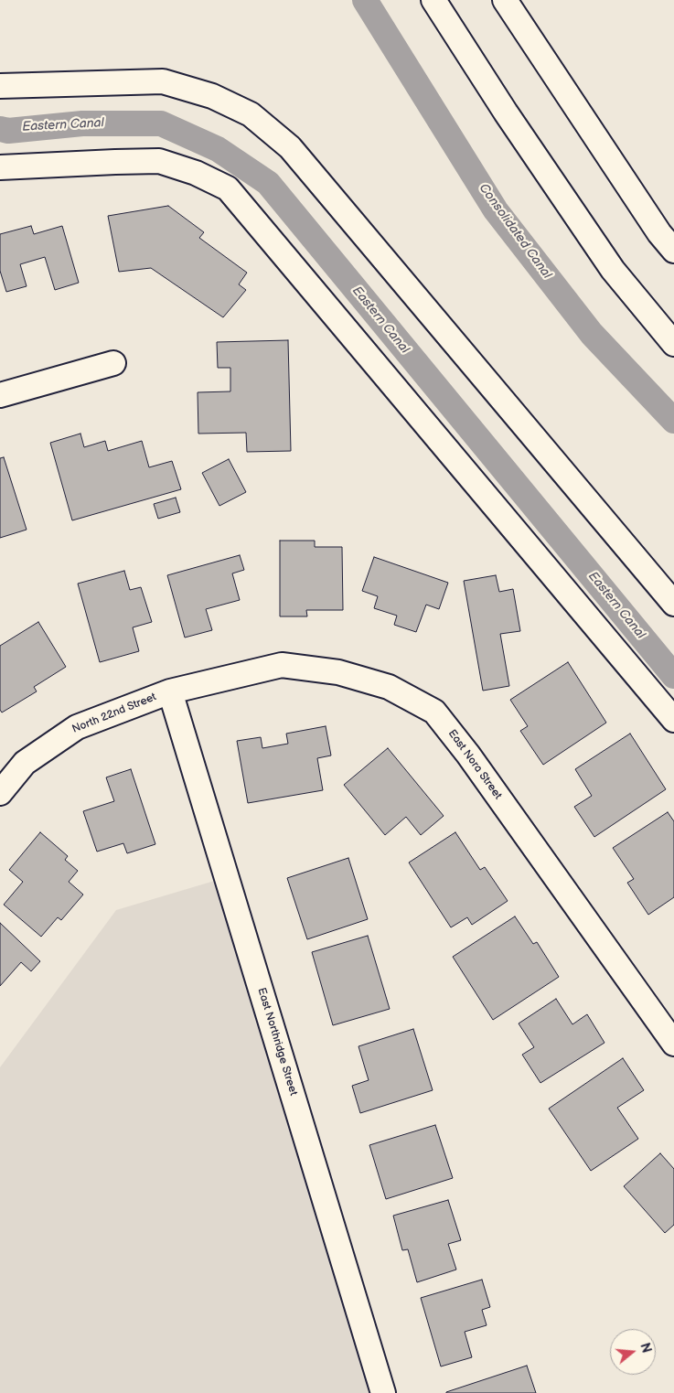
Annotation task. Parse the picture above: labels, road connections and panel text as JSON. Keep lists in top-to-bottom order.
{
  "streets": {
    "street": ["North 22nd Street", "East Nora Street", "East Northridge Street"]
  },
  "crossings": [
    ["North 22nd Street", "East Nora Street"],
    ["North 22nd Street", "East Northridge Street"],
    ["East Nora Street", "East Northridge Street"]
  ],
  "water": ["Eastern Canal", "Consolidated Canal"],
  "north": "right"
}
